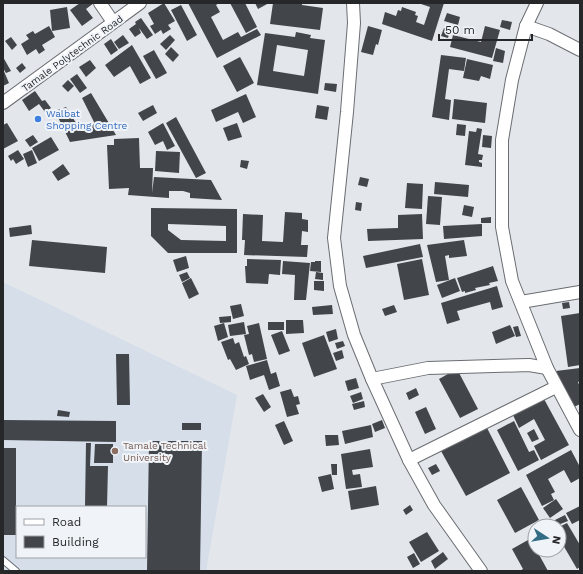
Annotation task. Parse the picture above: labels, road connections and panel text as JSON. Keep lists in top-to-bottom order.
{
  "streets": {
    "street": ["Tamale Polytechnic Road"]
  },
  "places": ["Walbat Shopping Centre", "Tamale Technical University"],
  "legend": ["Road", "Building"],
  "scale_bar": "50 m",
  "north": "right"
}
